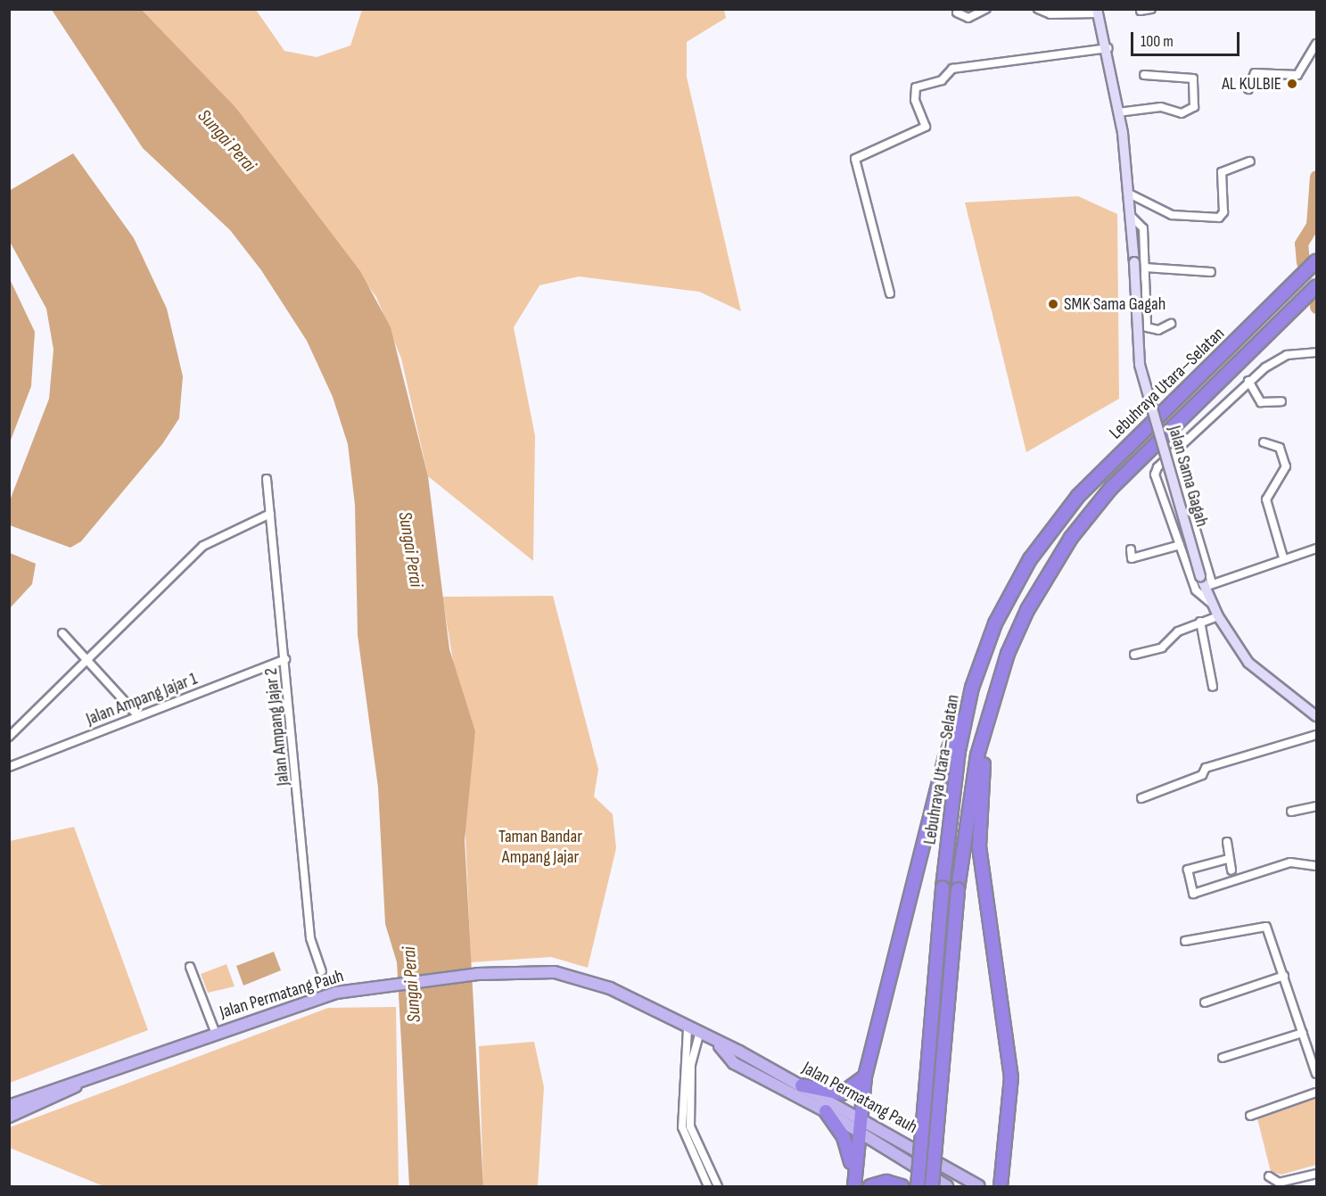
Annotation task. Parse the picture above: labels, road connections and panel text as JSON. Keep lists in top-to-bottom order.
{
  "streets": {
    "highway": ["Lebuhraya Utara–Selatan"],
    "main road": ["Jalan Permatang Pauh"],
    "street": ["Jalan Sama Gagah", "Jalan Ampang Jajar 1", "Jalan Ampang Jajar 2"]
  },
  "crossings": [
    ["Jalan Ampang Jajar 1", "Jalan Ampang Jajar 2"]
  ],
  "water": ["Sungai Perai"],
  "parks": ["Taman Bandar Ampang Jajar"],
  "places": ["AL KULBIE", "SMK Sama Gagah"],
  "scale_bar": "100 m"
}
